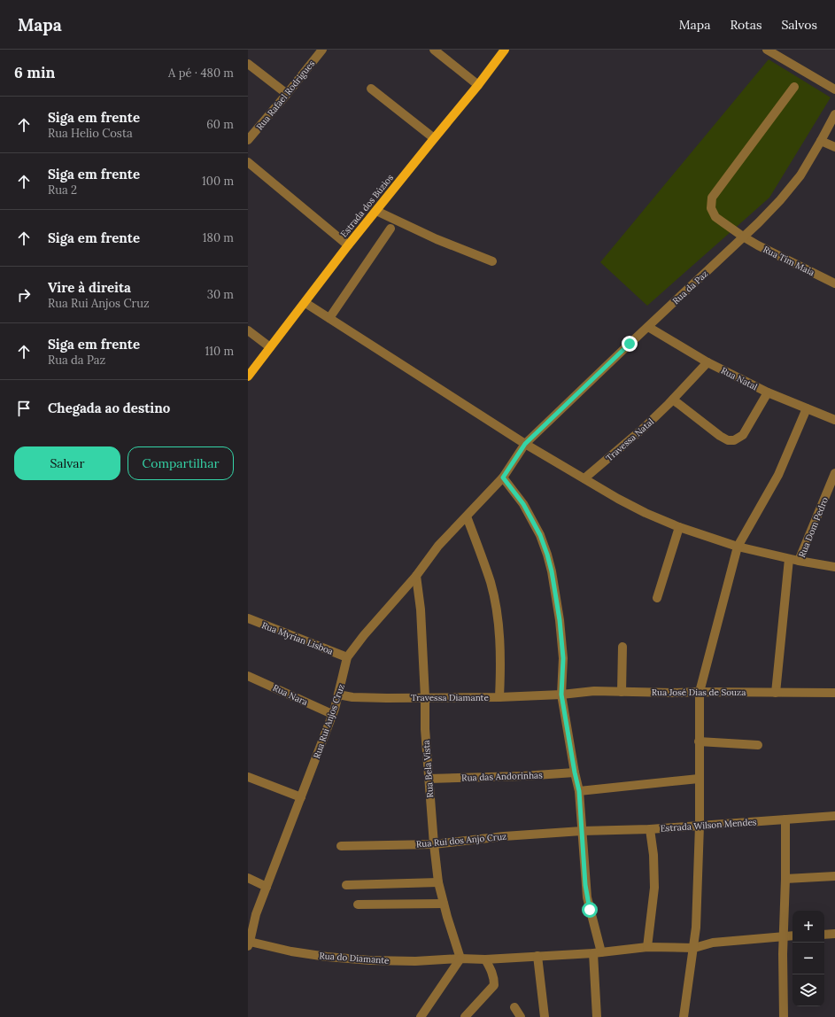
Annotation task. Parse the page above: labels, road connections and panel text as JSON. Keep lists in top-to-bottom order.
{
  "streets": {
    "main road": ["Estrada dos Búzios"],
    "street": [
      "Rua Rafael Rodrigues",
      "Rua Tim Maia",
      "Rua da Paz",
      "Rua Natal",
      "Travessa Natal",
      "Rua Dom Pedro",
      "Rua Myrian Lisboa",
      "Rua José Dias de Souza",
      "Rua Nara",
      "Travessa Diamante",
      "Rua Rui Anjos Cruz",
      "Rua Bela Vista",
      "Rua das Andorinhas",
      "Estrada Wilson Mendes",
      "Rua Rui dos Anjo Cruz",
      "Rua do Diamante"
    ]
  },
  "crossings": [
    ["Rua Tim Maia", "Rua da Paz"],
    ["Rua da Paz", "Rua Natal"],
    ["Rua da Paz", "Rua Rui Anjos Cruz"],
    ["Rua Natal", "Travessa Natal"],
    ["Rua Myrian Lisboa", "Rua Rui Anjos Cruz"],
    ["Rua José Dias de Souza", "Travessa Diamante"],
    ["Rua Nara", "Rua Rui Anjos Cruz"],
    ["Travessa Diamante", "Rua Rui Anjos Cruz"],
    ["Travessa Diamante", "Rua Bela Vista"],
    ["Rua Rui Anjos Cruz", "Rua Bela Vista"],
    ["Rua Rui Anjos Cruz", "Rua do Diamante"],
    ["Rua Bela Vista", "Rua das Andorinhas"],
    ["Rua Bela Vista", "Rua Rui dos Anjo Cruz"],
    ["Rua Bela Vista", "Rua do Diamante"],
    ["Estrada Wilson Mendes", "Rua Rui dos Anjo Cruz"]
  ],
  "page": {
    "header": "Mapa",
    "nav": ["Mapa", "Rotas", "Salvos"],
    "heading": ["6 min", "A pé · 480 m"],
    "list": [
      ["Siga em frente", "Rua Helio Costa", "60 m"],
      ["Siga em frente", "Rua 2", "100 m"],
      ["Siga em frente", "180 m"],
      ["Vire à direita", "Rua Rui Anjos Cruz", "30 m"],
      ["Siga em frente", "Rua da Paz", "110 m"],
      "Chegada ao destino"
    ],
    "buttons": ["Salvar", "Compartilhar"],
    "map_buttons": ["+", "−"]
  }
}
